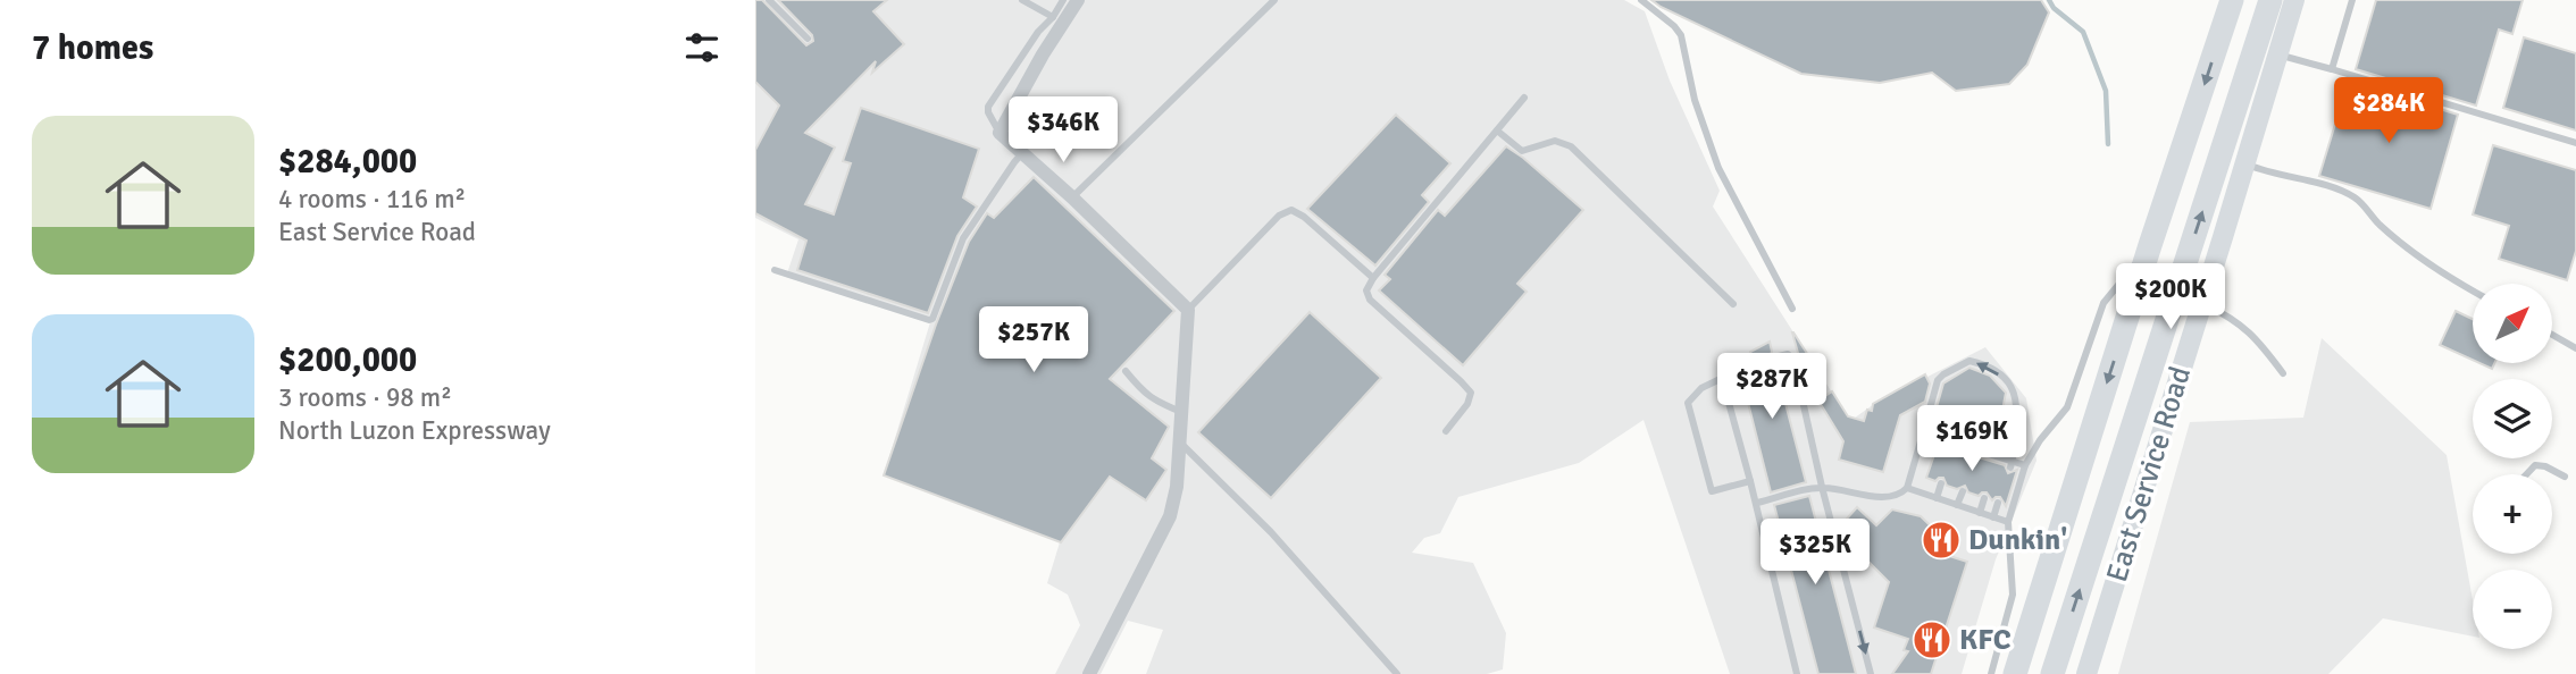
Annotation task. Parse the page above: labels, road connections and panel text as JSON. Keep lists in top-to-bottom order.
{
  "streets": {
    "street": ["East Service Road"]
  },
  "places": {
    "restaurant": ["Dunkin'", "KFC"]
  },
  "north": "top right",
  "page": {
    "heading": "7 homes",
    "price": [
      "$284K",
      "$346K",
      "$200K",
      "$257K",
      "$287K",
      "$169K",
      "$325K"
    ],
    "list": [
      {
        "name": "$284,000",
        "note": "4 rooms · 116 m² · East Service Road"
      },
      {
        "name": "$200,000",
        "note": "3 rooms · 98 m² · North Luzon Expressway"
      }
    ],
    "map_buttons": ["+", "−"]
  }
}
